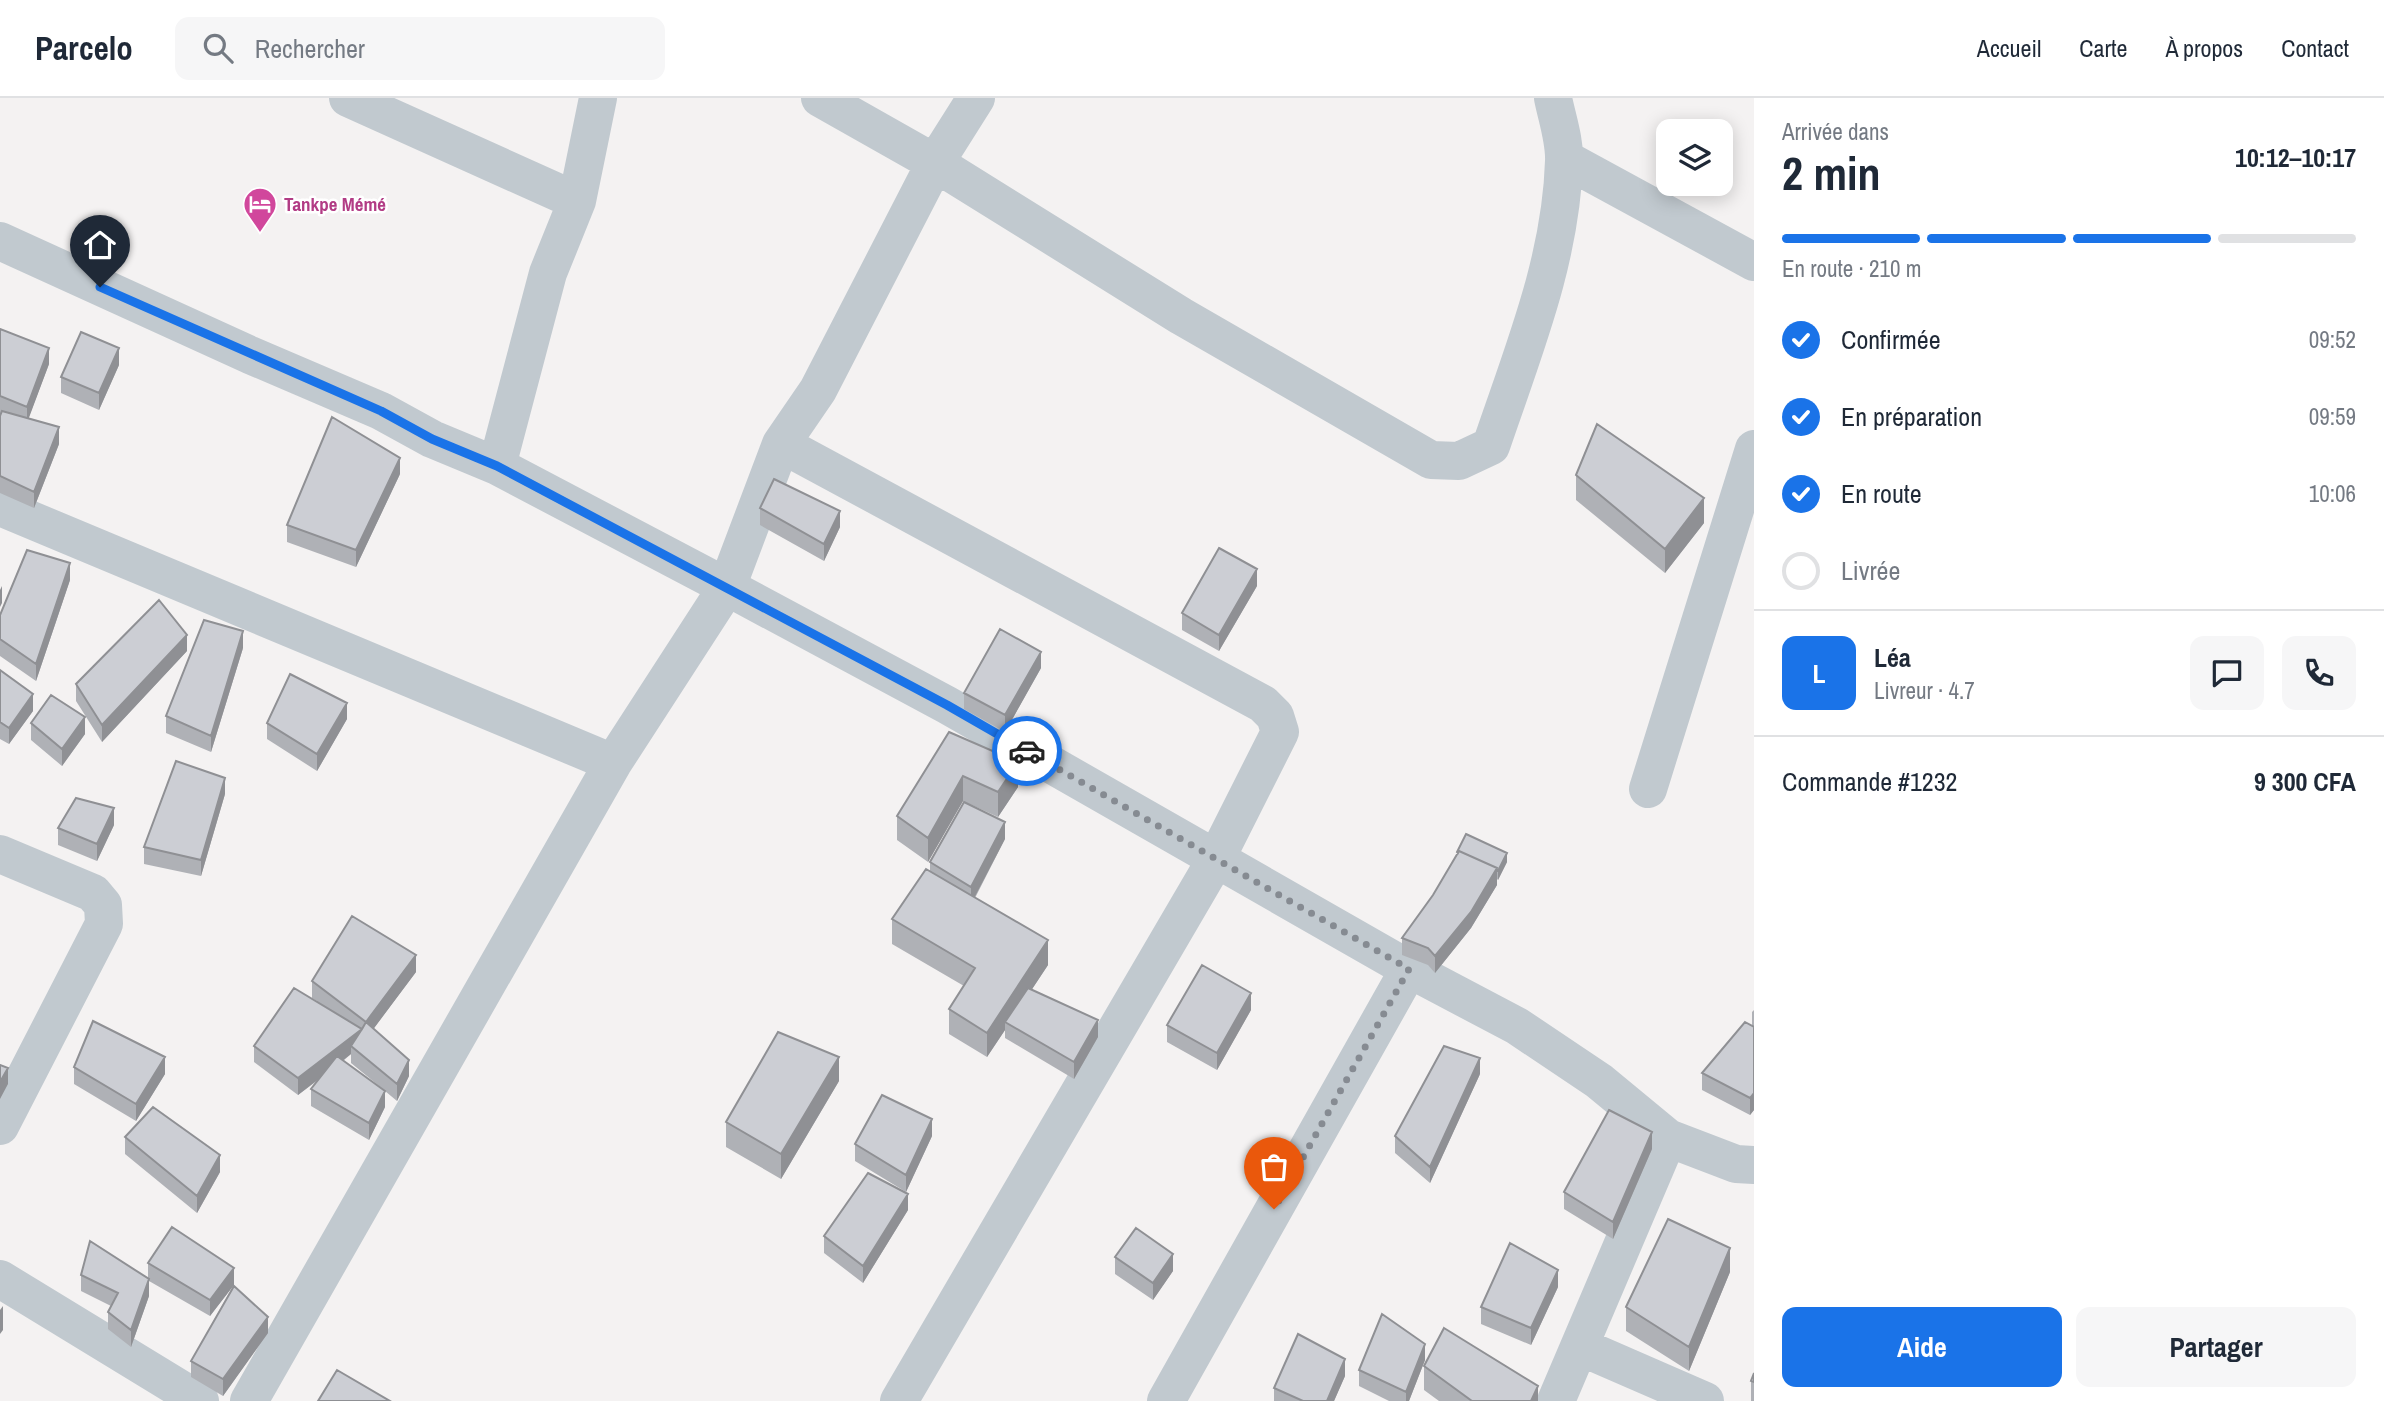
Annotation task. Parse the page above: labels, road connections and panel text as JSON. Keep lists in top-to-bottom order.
{
  "places": {
    "hotel": ["Tankpe Mémé"]
  },
  "page": {
    "header": "Parcelo",
    "search": "Rechercher",
    "nav": [
      "Accueil",
      "Carte",
      "À propos",
      "Contact"
    ],
    "heading": ["2 min", "Arrivée dans", "10:12–10:17"],
    "panel": [
      "Léa",
      "Livreur · 4.7",
      "Commande #1232",
      "9 300 CFA"
    ],
    "bar": "En route · 210 m",
    "list": [
      ["Confirmée", "09:52"],
      ["En préparation", "09:59"],
      ["En route", "10:06"],
      "Livrée"
    ],
    "round": "L",
    "buttons": ["Aide", "Partager"]
  }
}
